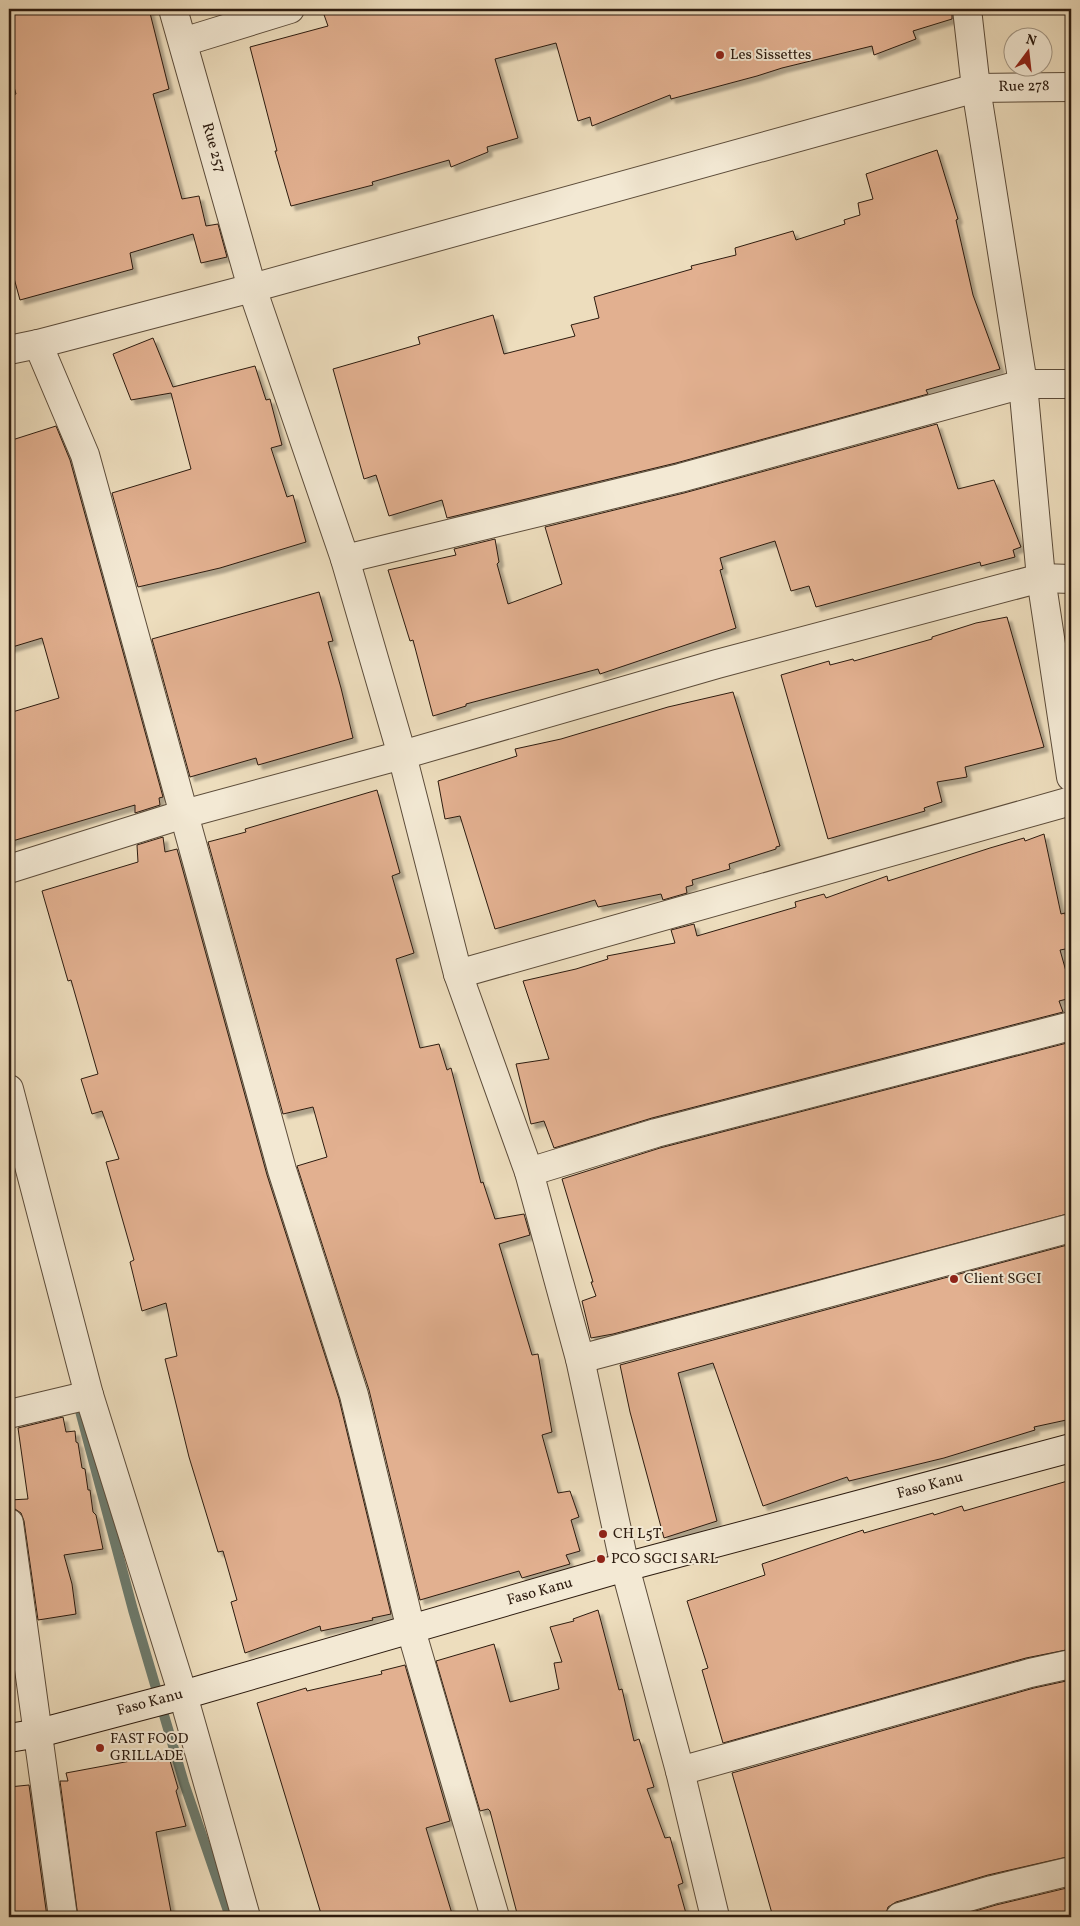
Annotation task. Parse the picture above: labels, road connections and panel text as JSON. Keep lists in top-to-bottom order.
{
  "streets": {
    "street": ["Rue 278", "Rue 257", "Faso Kanu"]
  },
  "crossings": [
    ["Rue 278", "Rue 257"],
    ["Rue 257", "Faso Kanu"]
  ],
  "places": [
    "Les Sissettes",
    "Client SGCI",
    "CH L5T",
    "PCO SGCI SARL",
    "FAST FOOD GRILLADE"
  ],
  "north": "top"
}
